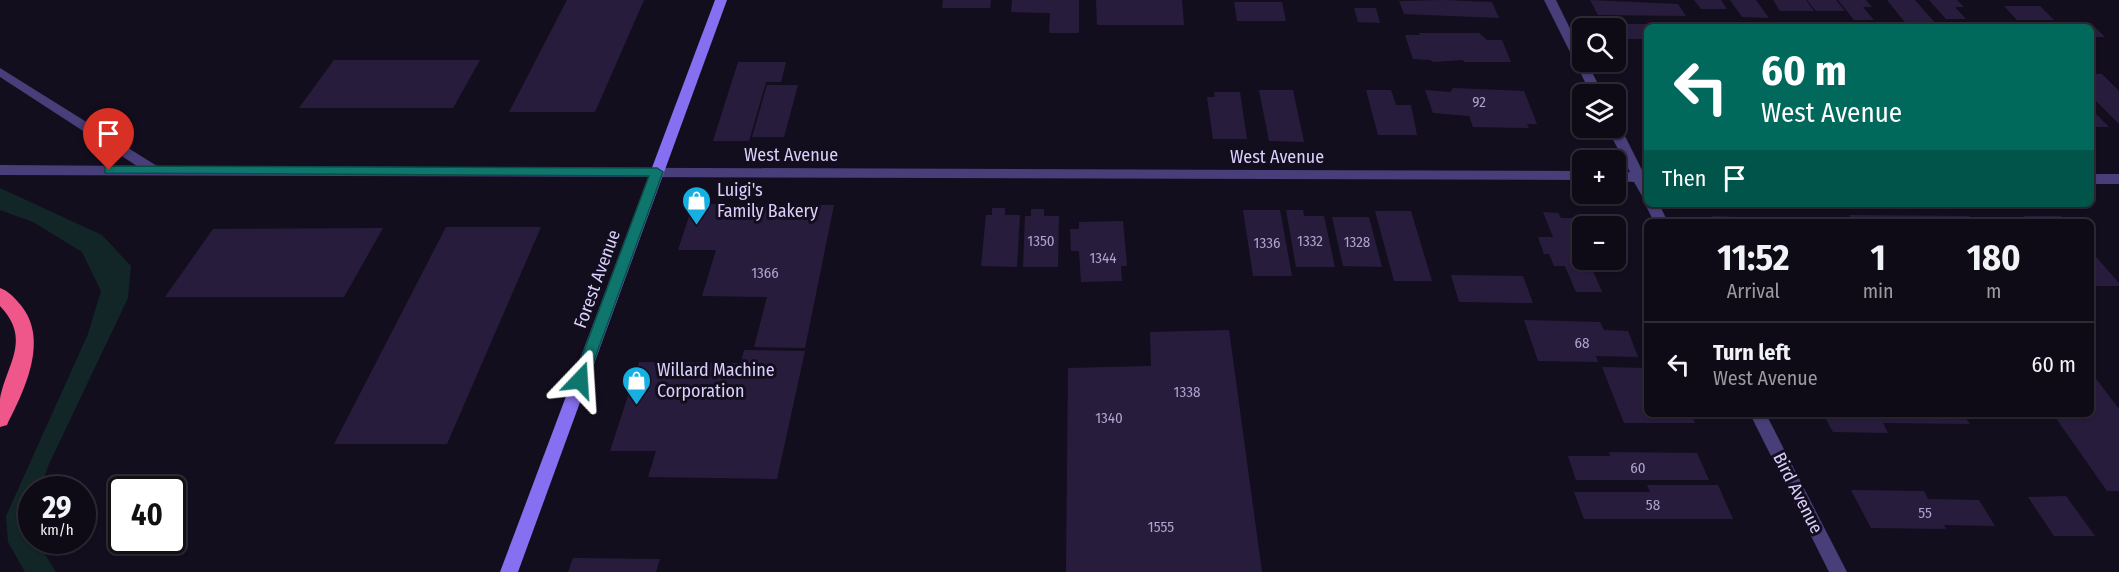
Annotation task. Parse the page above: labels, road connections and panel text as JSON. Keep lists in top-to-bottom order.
{
  "streets": {
    "street": ["West Avenue", "Forest Avenue", "Bird Avenue"]
  },
  "crossings": [
    ["West Avenue", "Forest Avenue"]
  ],
  "places": {
    "shop": ["Luigi's Family Bakery", "Willard Machine Corporation"]
  },
  "house_numbers": [
    "92",
    "1350",
    "1332",
    "1328",
    "1336",
    "1344",
    "1366",
    "68",
    "1338",
    "1340",
    "60",
    "58",
    "55",
    "1555"
  ],
  "page": {
    "map_buttons": ["+", "−"],
    "turn": ["60 m", "West Avenue"],
    "then": "Then",
    "eta": [
      "11:52",
      "Arrival",
      "1",
      "min",
      "180",
      "m"
    ],
    "list": [
      {
        "name": "Turn left",
        "note": "West Avenue",
        "value": "60 m"
      }
    ],
    "speed": "29 km/h",
    "limit": "40"
  }
}
